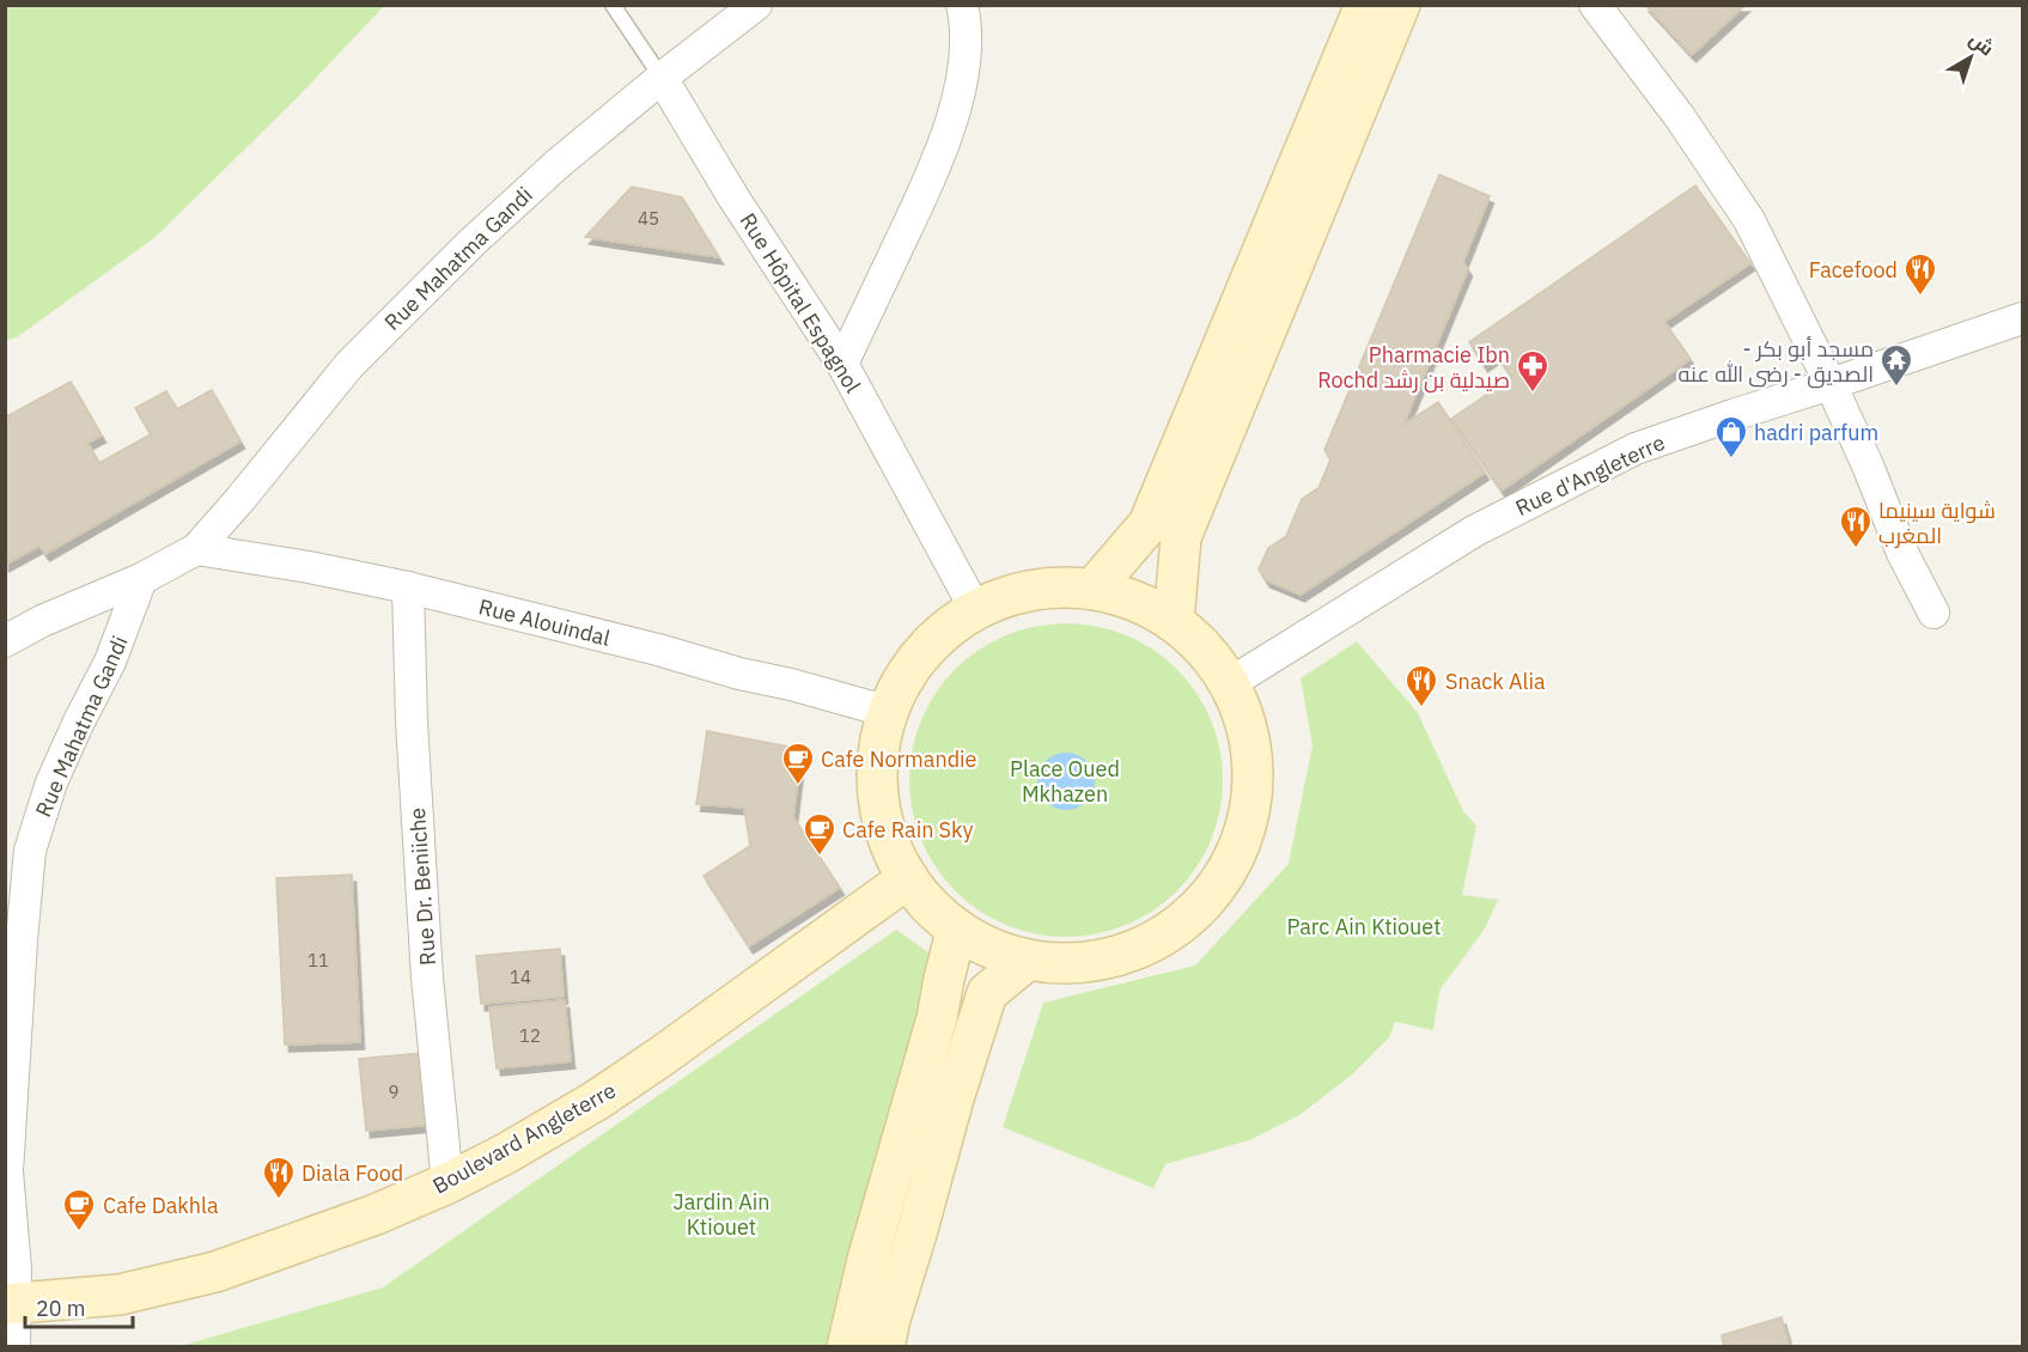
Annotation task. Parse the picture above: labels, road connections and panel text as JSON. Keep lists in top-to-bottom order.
{
  "streets": {
    "main road": ["Boulevard Angleterre"],
    "street": [
      "Rue Mahatma Gandi",
      "Rue Hôpital Espagnol",
      "Rue d'Angleterre",
      "Rue Alouindal",
      "Rue Dr. Beniiche"
    ]
  },
  "crossings": [
    ["Rue Mahatma Gandi", "Rue Hôpital Espagnol"],
    ["Rue Mahatma Gandi", "Rue Alouindal"],
    ["Rue Mahatma Gandi", "Boulevard Angleterre"],
    ["Rue Alouindal", "Rue Dr. Beniiche"],
    ["Rue Dr. Beniiche", "Boulevard Angleterre"]
  ],
  "parks": ["Place Oued Mkhazen", "Parc Ain Ktiouet", "Jardin Ain Ktiouet"],
  "places": {
    "restaurant": [
      "Facefood",
      "شواية سينيما المغرب",
      "Snack Alia",
      "Diala Food"
    ],
    "temple": ["- مسجد أبو بكر الصديق - رضى الله عنه"],
    "pharmacy": ["Pharmacie Ibn Rochd صيدلية بن رشد"],
    "shop": ["hadri parfum"],
    "cafe": ["Cafe Normandie", "Cafe Rain Sky", "Cafe Dakhla"]
  },
  "house_numbers": [
    "45",
    "11",
    "14",
    "12",
    "9"
  ],
  "scale_bar": "20 m",
  "north": "top right"
}
